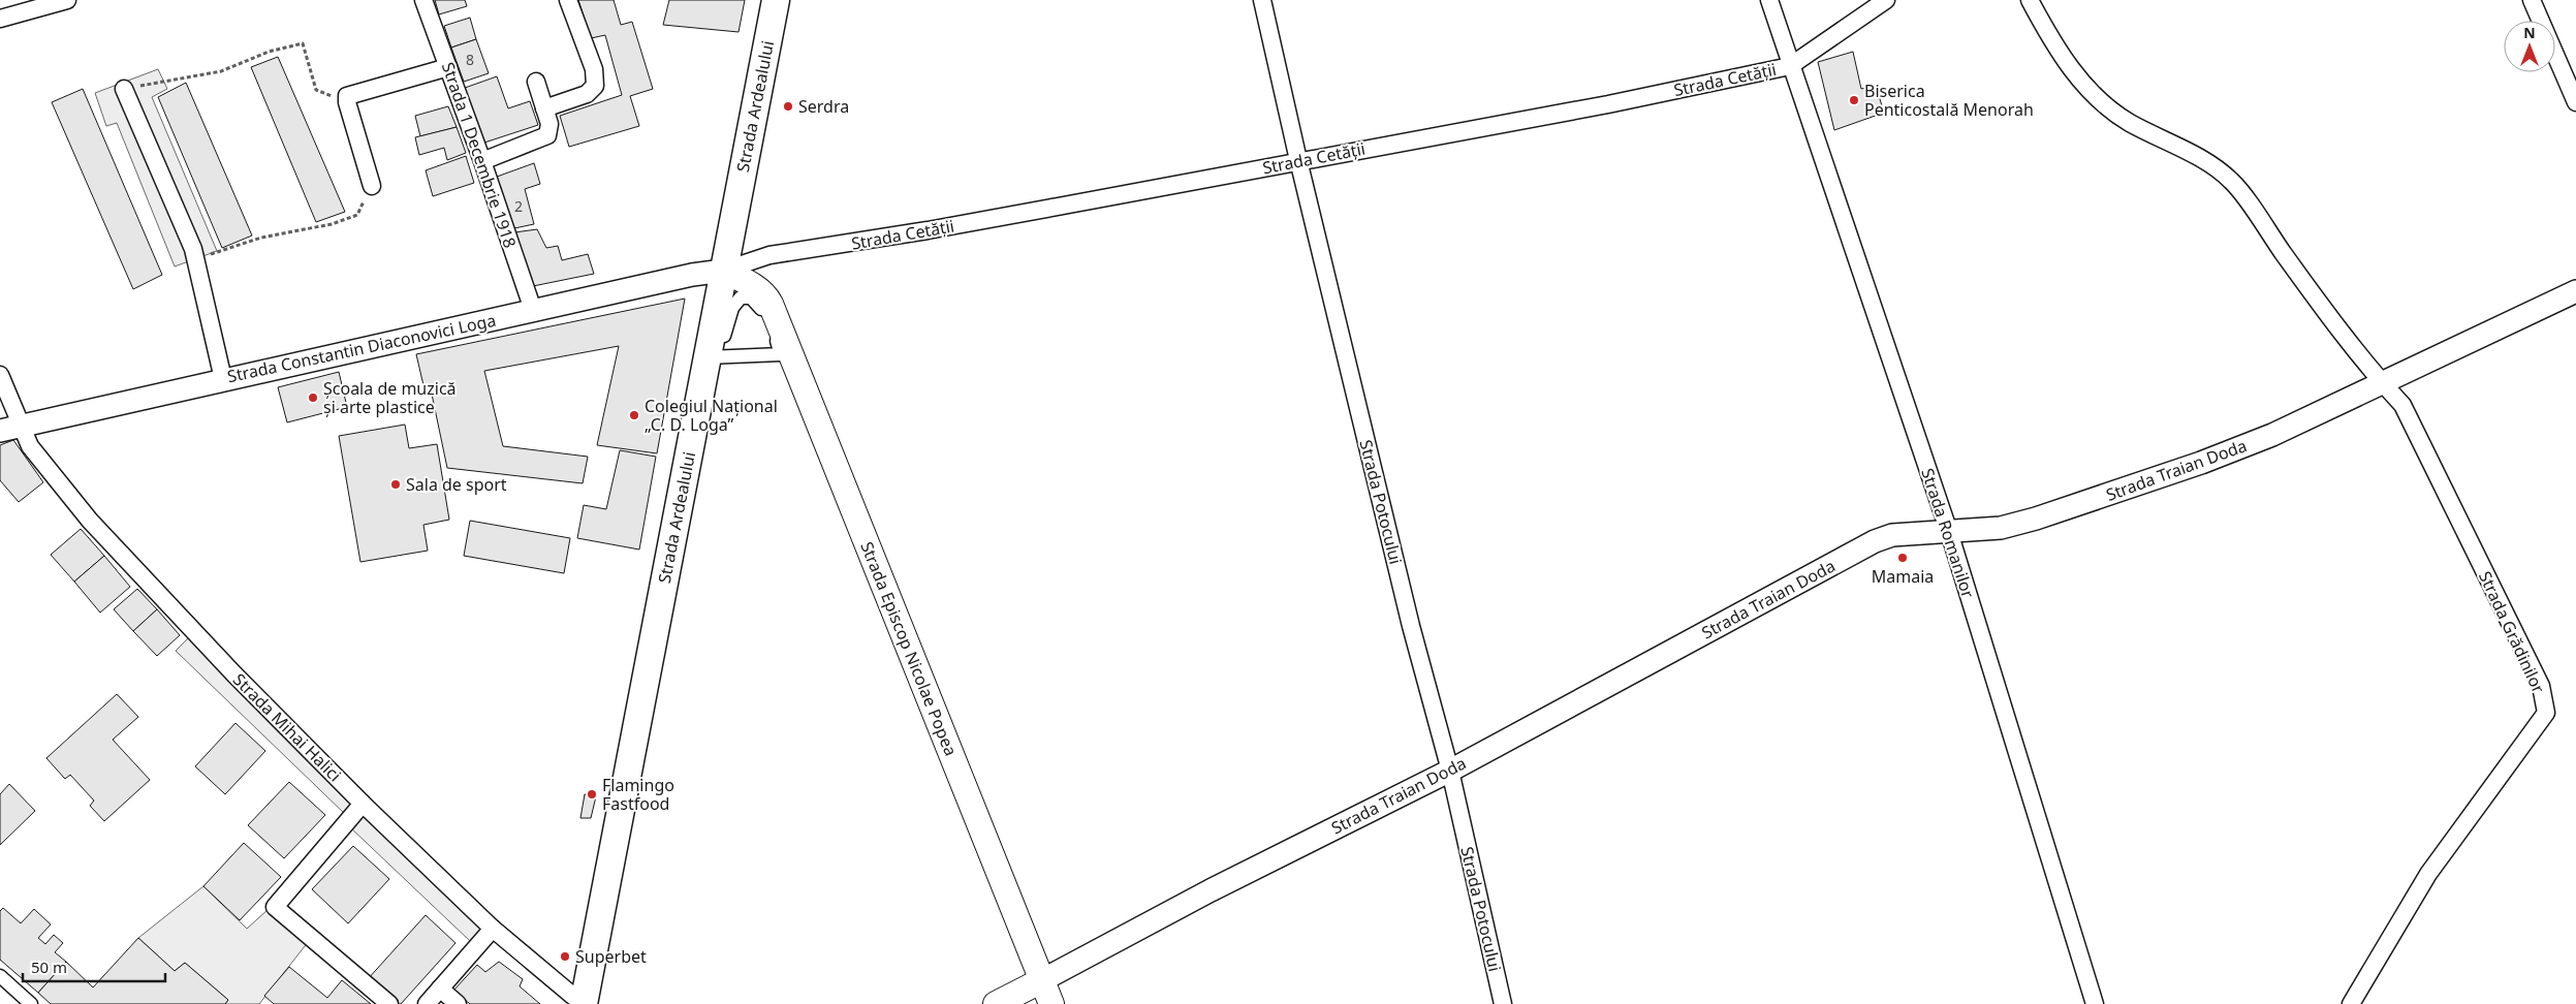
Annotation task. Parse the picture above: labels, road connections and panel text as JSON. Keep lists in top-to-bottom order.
{
  "streets": {
    "main road": ["Strada Ardealului", "Strada Traian Doda", "Strada Episcop Nicolae Popea"],
    "street": [
      "Strada Cetății",
      "Strada 1 Decembrie 1918",
      "Strada Constantin Diaconovici Loga",
      "Strada Potocului",
      "Strada Romanilor",
      "Strada Grădinilor",
      "Strada Mihai Halici"
    ]
  },
  "crossings": [
    ["Strada Cetății", "Strada Ardealului"],
    ["Strada Cetății", "Strada Constantin Diaconovici Loga"],
    ["Strada Cetății", "Strada Potocului"],
    ["Strada Cetății", "Strada Romanilor"],
    ["Strada Cetății", "Strada Episcop Nicolae Popea"],
    ["Strada Ardealului", "Strada Constantin Diaconovici Loga"],
    ["Strada Ardealului", "Strada Episcop Nicolae Popea"],
    ["Strada Ardealului", "Strada Mihai Halici"],
    ["Strada 1 Decembrie 1918", "Strada Constantin Diaconovici Loga"],
    ["Strada Constantin Diaconovici Loga", "Strada Episcop Nicolae Popea"],
    ["Strada Constantin Diaconovici Loga", "Strada Mihai Halici"],
    ["Strada Traian Doda", "Strada Potocului"],
    ["Strada Traian Doda", "Strada Romanilor"],
    ["Strada Traian Doda", "Strada Grădinilor"],
    ["Strada Traian Doda", "Strada Episcop Nicolae Popea"]
  ],
  "places": [
    "Biserica Penticostală Menorah",
    "Serdra",
    "Școala de muzică și arte plastice",
    "Colegiul Național „C. D. Loga”",
    "Sala de sport",
    "Mamaia",
    "Flamingo Fastfood",
    "Superbet"
  ],
  "house_numbers": ["8", "2"],
  "scale_bar": "50 m",
  "north": "top"
}
